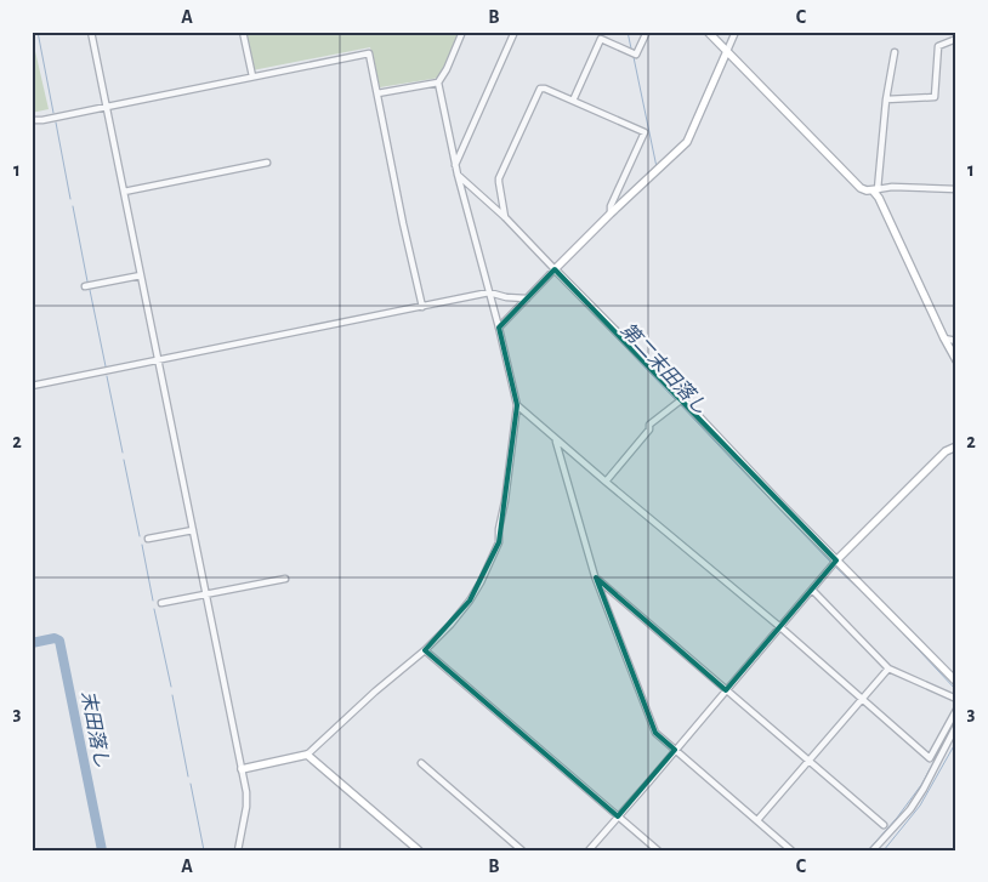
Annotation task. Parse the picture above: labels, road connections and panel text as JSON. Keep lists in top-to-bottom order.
{
  "water": ["第二末田落し", "末田落し"],
  "grid": {
    "columns": ["A", "B", "C"],
    "rows": ["1", "2", "3"]
  }
}
